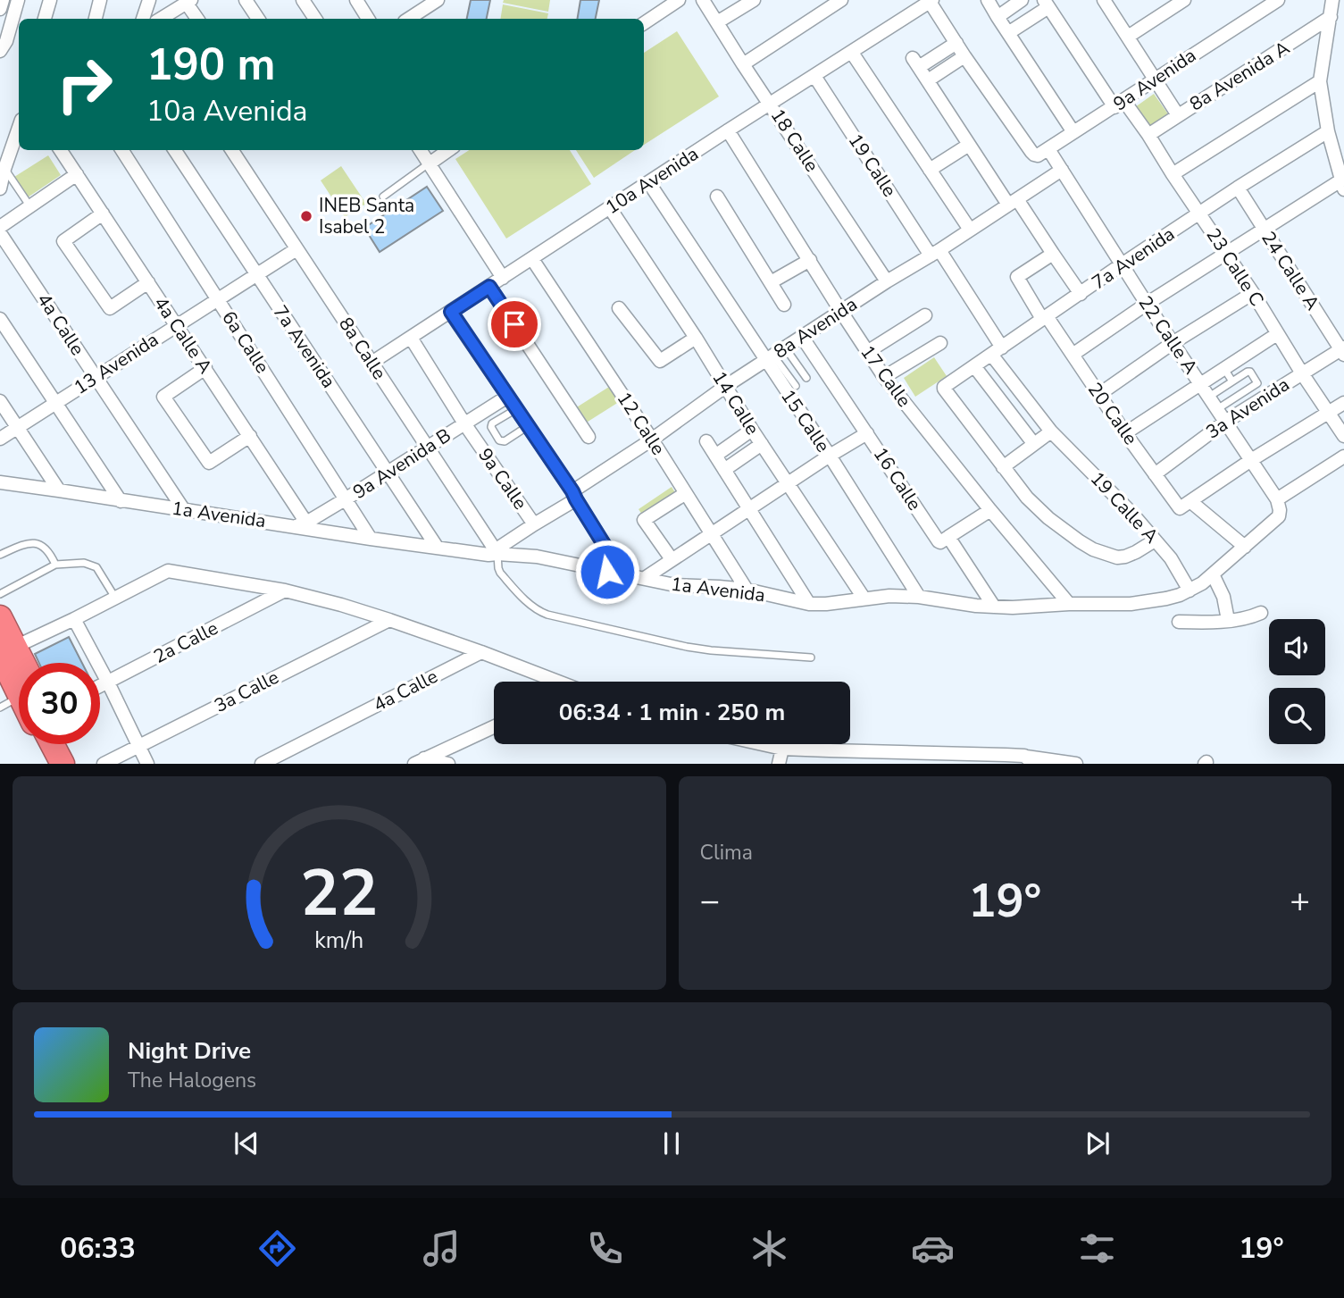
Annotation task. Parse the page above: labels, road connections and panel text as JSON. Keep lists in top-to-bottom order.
{
  "streets": {
    "street": [
      "8a Avenida A",
      "9a Avenida",
      "18 Calle",
      "19 Calle",
      "10a Avenida",
      "7a Avenida",
      "23 Calle C",
      "24 Calle A",
      "4a Calle",
      "8a Avenida",
      "4a Calle A",
      "22 Calle A",
      "6a Calle",
      "8a Calle",
      "13 Avenida",
      "17 Calle",
      "14 Calle",
      "3a Avenida",
      "20 Calle",
      "15 Calle",
      "12 Calle",
      "9a Avenida B",
      "9a Calle",
      "16 Calle",
      "19 Calle A",
      "1a Avenida",
      "2a Calle",
      "3a Calle"
    ]
  },
  "crossings": [
    ["8a Avenida A", "23 Calle C"],
    ["9a Avenida", "23 Calle C"],
    ["9a Avenida", "22 Calle A"],
    ["18 Calle", "10a Avenida"],
    ["18 Calle", "8a Avenida"],
    ["19 Calle", "10a Avenida"],
    ["19 Calle", "8a Avenida"],
    ["10a Avenida", "8a Calle"],
    ["10a Avenida", "17 Calle"],
    ["10a Avenida", "14 Calle"],
    ["10a Avenida", "15 Calle"],
    ["10a Avenida", "12 Calle"],
    ["10a Avenida", "9a Calle"],
    ["7a Avenida", "23 Calle C"],
    ["7a Avenida", "24 Calle A"],
    ["7a Avenida", "22 Calle A"],
    ["7a Avenida", "13 Avenida"],
    ["7a Avenida", "20 Calle"],
    ["7a Avenida", "9a Avenida B"],
    ["7a Avenida", "19 Calle A"],
    ["7a Avenida", "1a Avenida"],
    ["23 Calle C", "3a Avenida"],
    ["24 Calle A", "3a Avenida"],
    ["4a Calle", "13 Avenida"],
    ["4a Calle", "1a Avenida"],
    ["8a Avenida", "22 Calle A"],
    ["8a Avenida", "8a Calle"],
    ["8a Avenida", "17 Calle"],
    ["8a Avenida", "14 Calle"],
    ["8a Avenida", "15 Calle"],
    ["8a Avenida", "12 Calle"],
    ["8a Avenida", "9a Calle"],
    ["8a Avenida", "16 Calle"],
    ["8a Avenida", "1a Avenida"],
    ["4a Calle A", "13 Avenida"],
    ["4a Calle A", "9a Avenida B"],
    ["4a Calle A", "1a Avenida"],
    ["22 Calle A", "3a Avenida"],
    ["22 Calle A", "1a Avenida"],
    ["6a Calle", "13 Avenida"],
    ["6a Calle", "9a Avenida B"],
    ["6a Calle", "1a Avenida"],
    ["8a Calle", "13 Avenida"],
    ["8a Calle", "9a Avenida B"],
    ["8a Calle", "1a Avenida"],
    ["17 Calle", "1a Avenida"],
    ["14 Calle", "1a Avenida"],
    ["3a Avenida", "20 Calle"],
    ["20 Calle", "1a Avenida"],
    ["15 Calle", "1a Avenida"],
    ["12 Calle", "1a Avenida"],
    ["9a Avenida B", "9a Calle"],
    ["9a Avenida B", "1a Avenida"],
    ["16 Calle", "1a Avenida"],
    ["19 Calle A", "1a Avenida"]
  ],
  "places": ["INEB Santa Isabel 2"],
  "page": {
    "turn": ["190 m", "10a Avenida"],
    "limit": "30",
    "trip": "06:34 · 1 min · 250 m",
    "tile": "Clima",
    "heat": ["−", "19°", "+"],
    "song": ["Night Drive", "The Halogens"],
    "tabs": ["06:33", "19°"],
    "gauge": ["22", "km/h"]
  }
}
